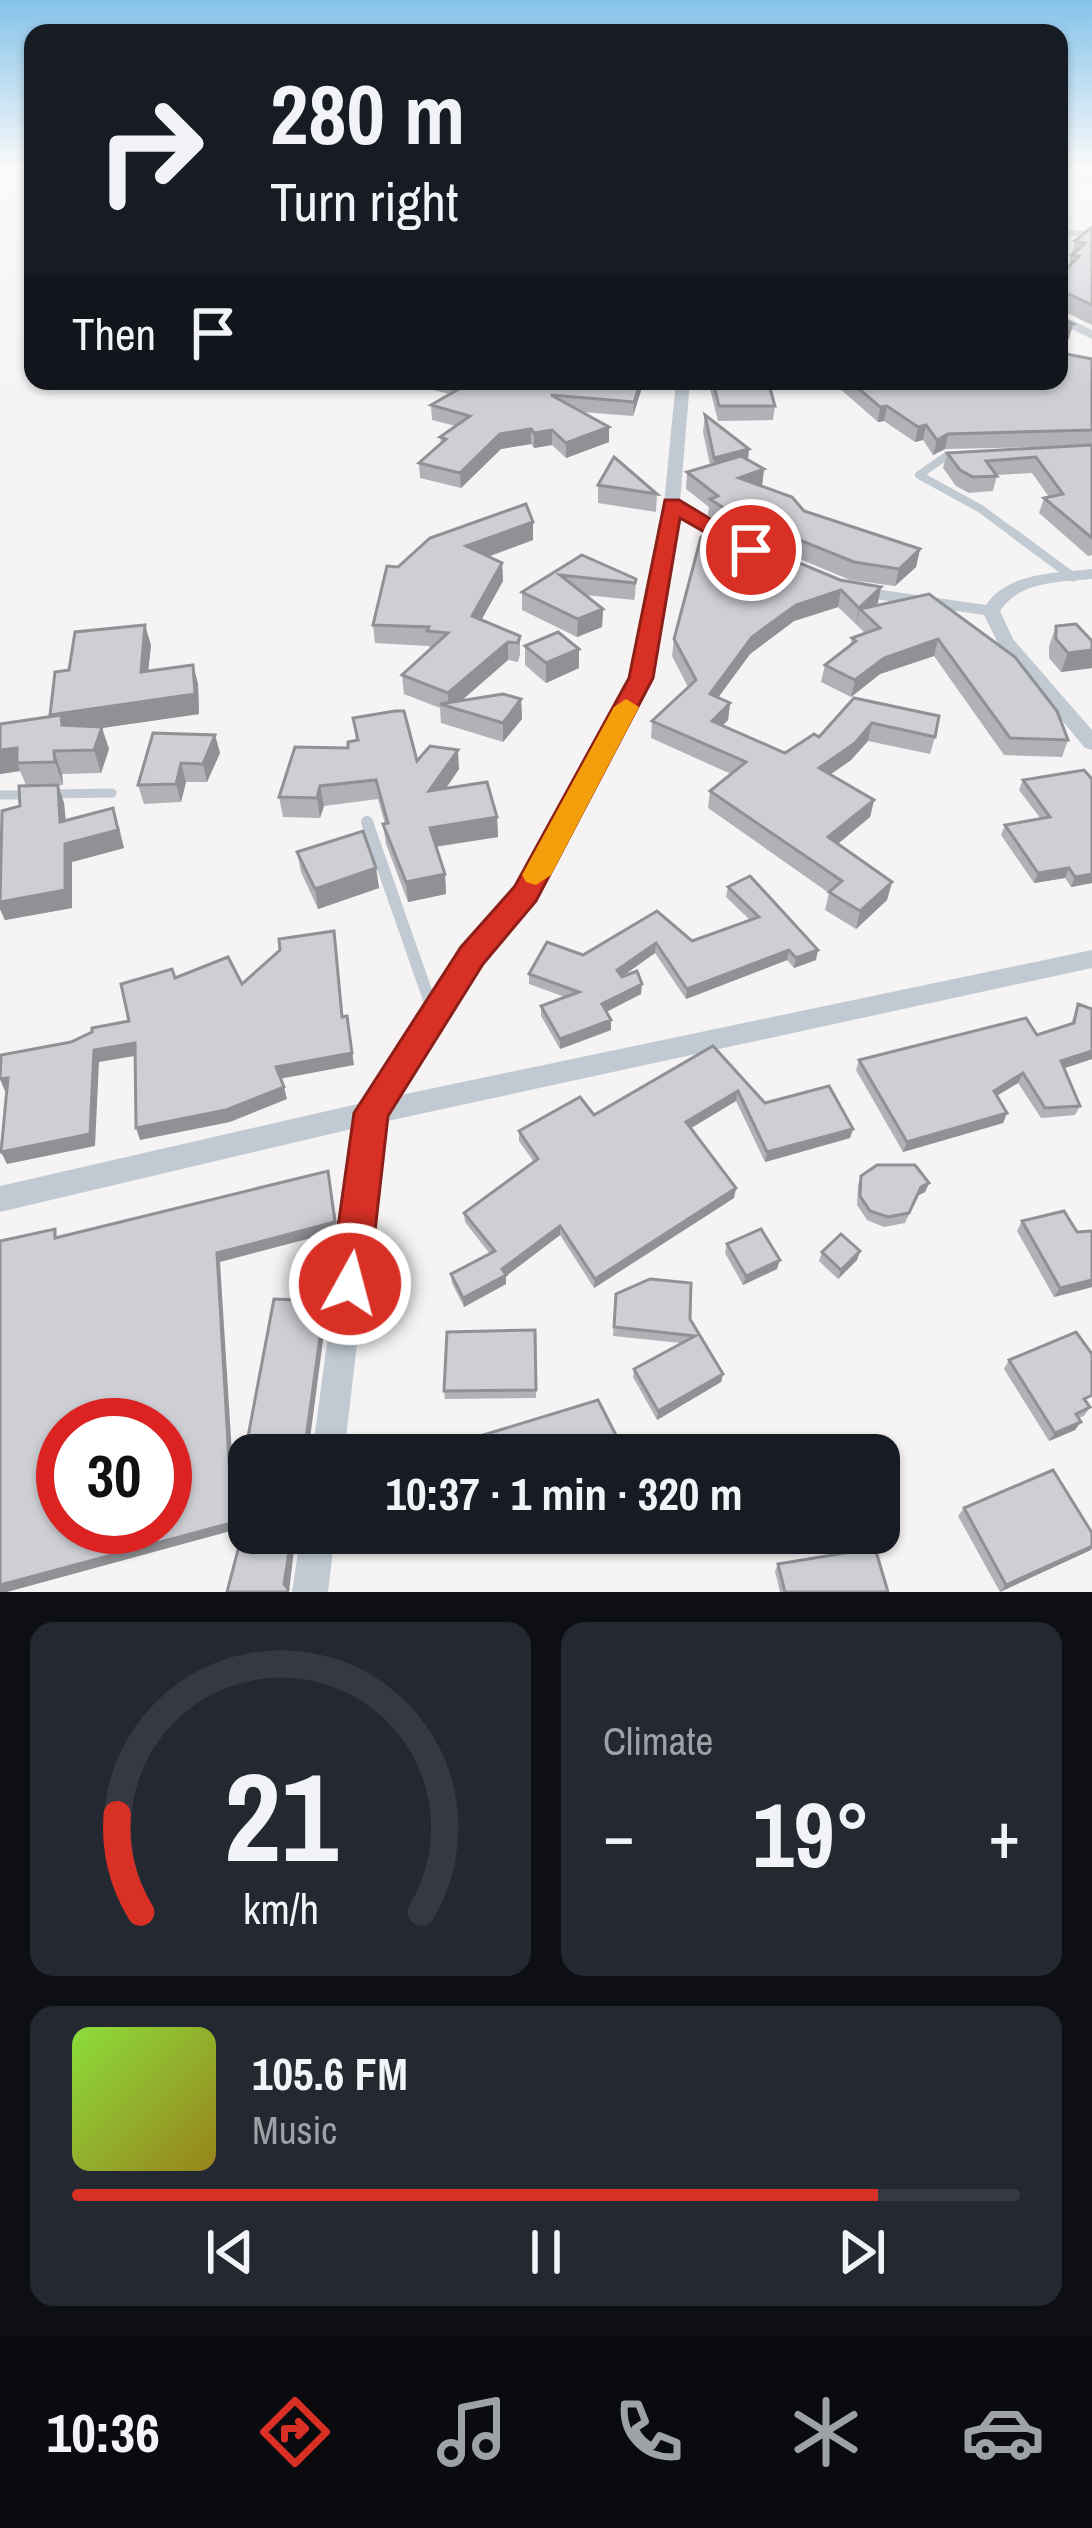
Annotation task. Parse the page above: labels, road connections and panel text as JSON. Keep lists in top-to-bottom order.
{
  "page": {
    "turn": ["280 m", "Turn right"],
    "then": "Then",
    "limit": "30",
    "trip": "10:37 · 1 min · 320 m",
    "tile": "Climate",
    "heat": ["−", "19°", "+"],
    "song": ["105.6 FM", "Music"],
    "tabs": "10:36",
    "gauge": ["21", "km/h"]
  }
}
